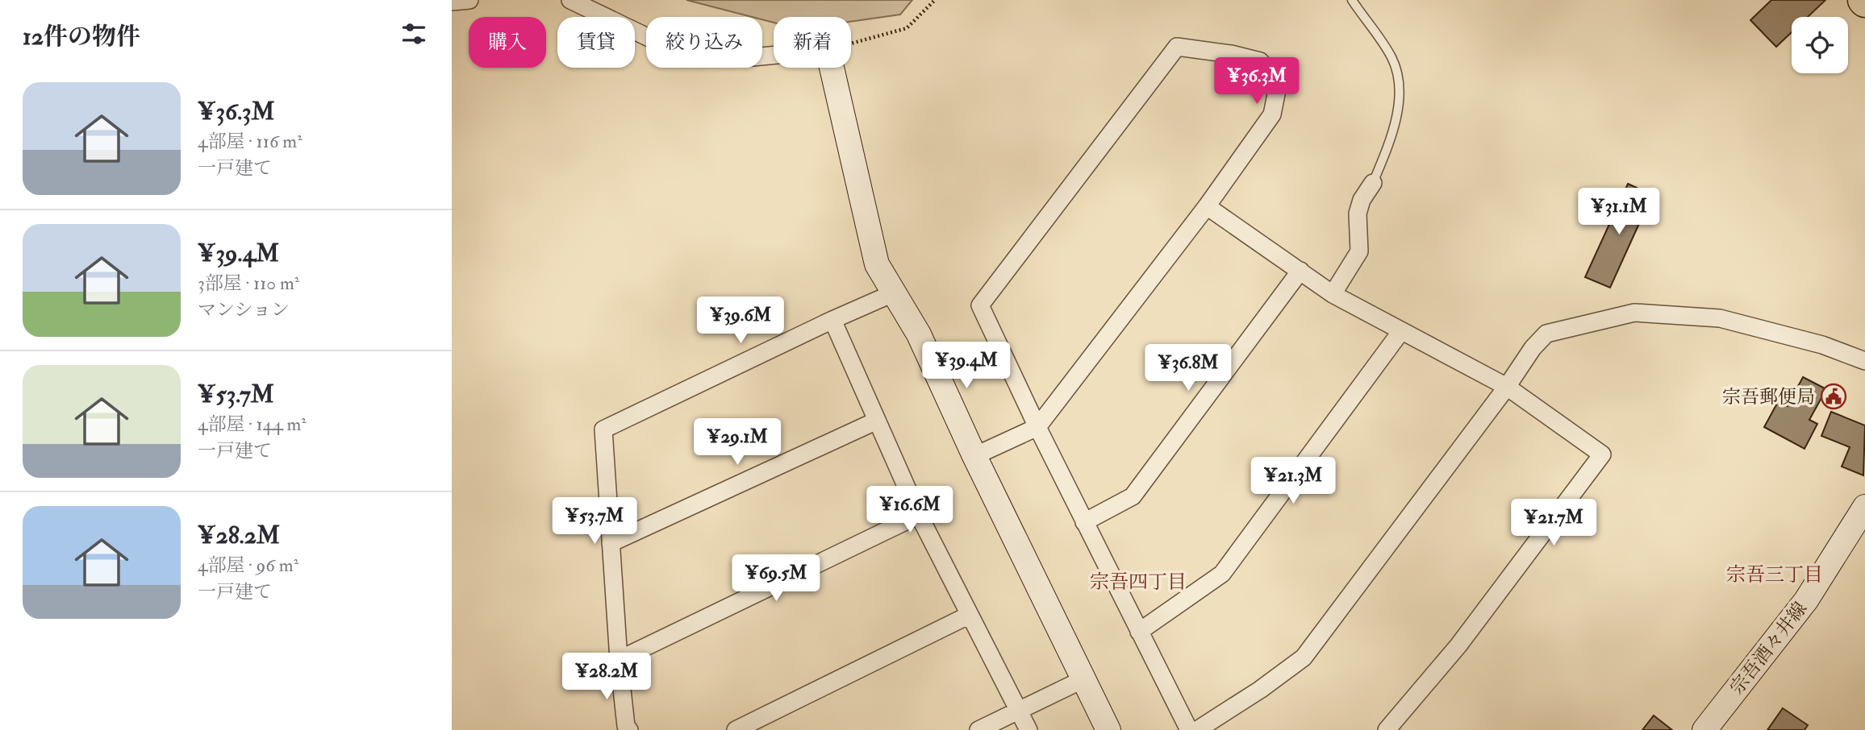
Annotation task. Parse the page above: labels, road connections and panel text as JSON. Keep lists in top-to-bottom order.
{
  "streets": {
    "street": ["宗吾酒々井線"]
  },
  "districts": ["宗吾三丁目", "宗吾四丁目"],
  "places": {
    "public building": ["宗吾郵便局"]
  },
  "page": {
    "heading": "12件の物件",
    "chip": [
      "購入",
      "賃貸",
      "絞り込み",
      "新着"
    ],
    "price": [
      "¥36.3M",
      "¥31.1M",
      "¥39.6M",
      "¥39.4M",
      "¥36.8M",
      "¥29.1M",
      "¥21.3M",
      "¥16.6M",
      "¥53.7M",
      "¥21.7M",
      "¥69.5M",
      "¥28.2M"
    ],
    "list": [
      {
        "name": "¥36.3M",
        "note": "4部屋 · 116 m² · 一戸建て"
      },
      {
        "name": "¥39.4M",
        "note": "3部屋 · 110 m² · マンション"
      },
      {
        "name": "¥53.7M",
        "note": "4部屋 · 144 m² · 一戸建て"
      },
      {
        "name": "¥28.2M",
        "note": "4部屋 · 96 m² · 一戸建て"
      }
    ]
  }
}
